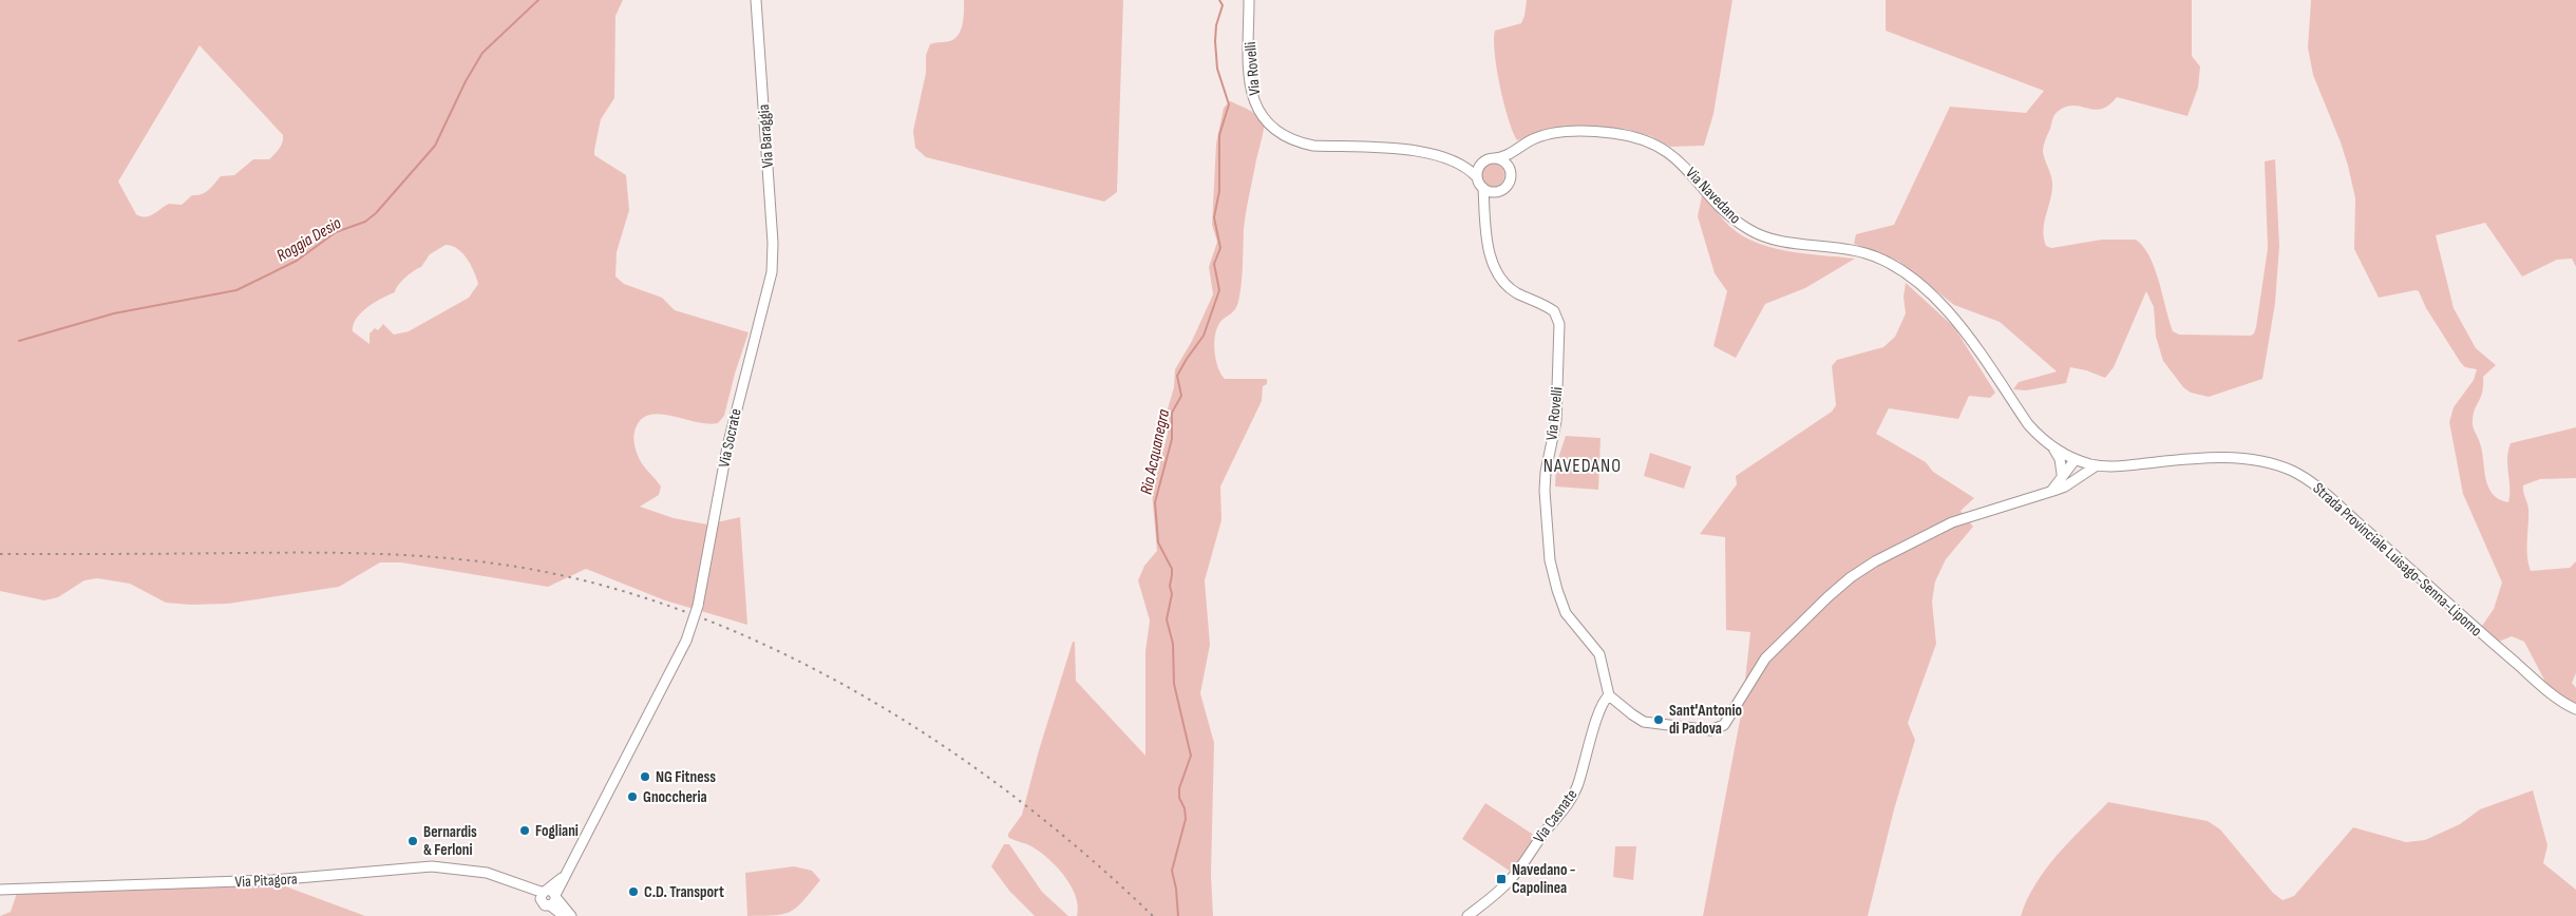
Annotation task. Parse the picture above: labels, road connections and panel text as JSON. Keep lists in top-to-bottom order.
{
  "streets": {
    "street": [
      "Via Rovelli",
      "Via Baraggia",
      "Via Navedano",
      "Via Socrate",
      "Strada Provinciale Luisago-Senna-Lipomo",
      "Via Casnate",
      "Via Pitagora"
    ]
  },
  "crossings": [
    ["Via Rovelli", "Via Navedano"],
    ["Via Rovelli", "Via Casnate"],
    ["Via Baraggia", "Via Socrate"],
    ["Via Socrate", "Via Pitagora"]
  ],
  "districts": ["NAVEDANO"],
  "water": ["Roggia Desio", "Rio Acquanegra"],
  "places": {
    "other": [
      "Sant'Antonio di Padova",
      "NG Fitness",
      "Gnoccheria",
      "Fogliani",
      "Bernardis & Ferloni",
      "C.D. Transport"
    ],
    "transit": ["Navedano - Capolinea"]
  }
}
